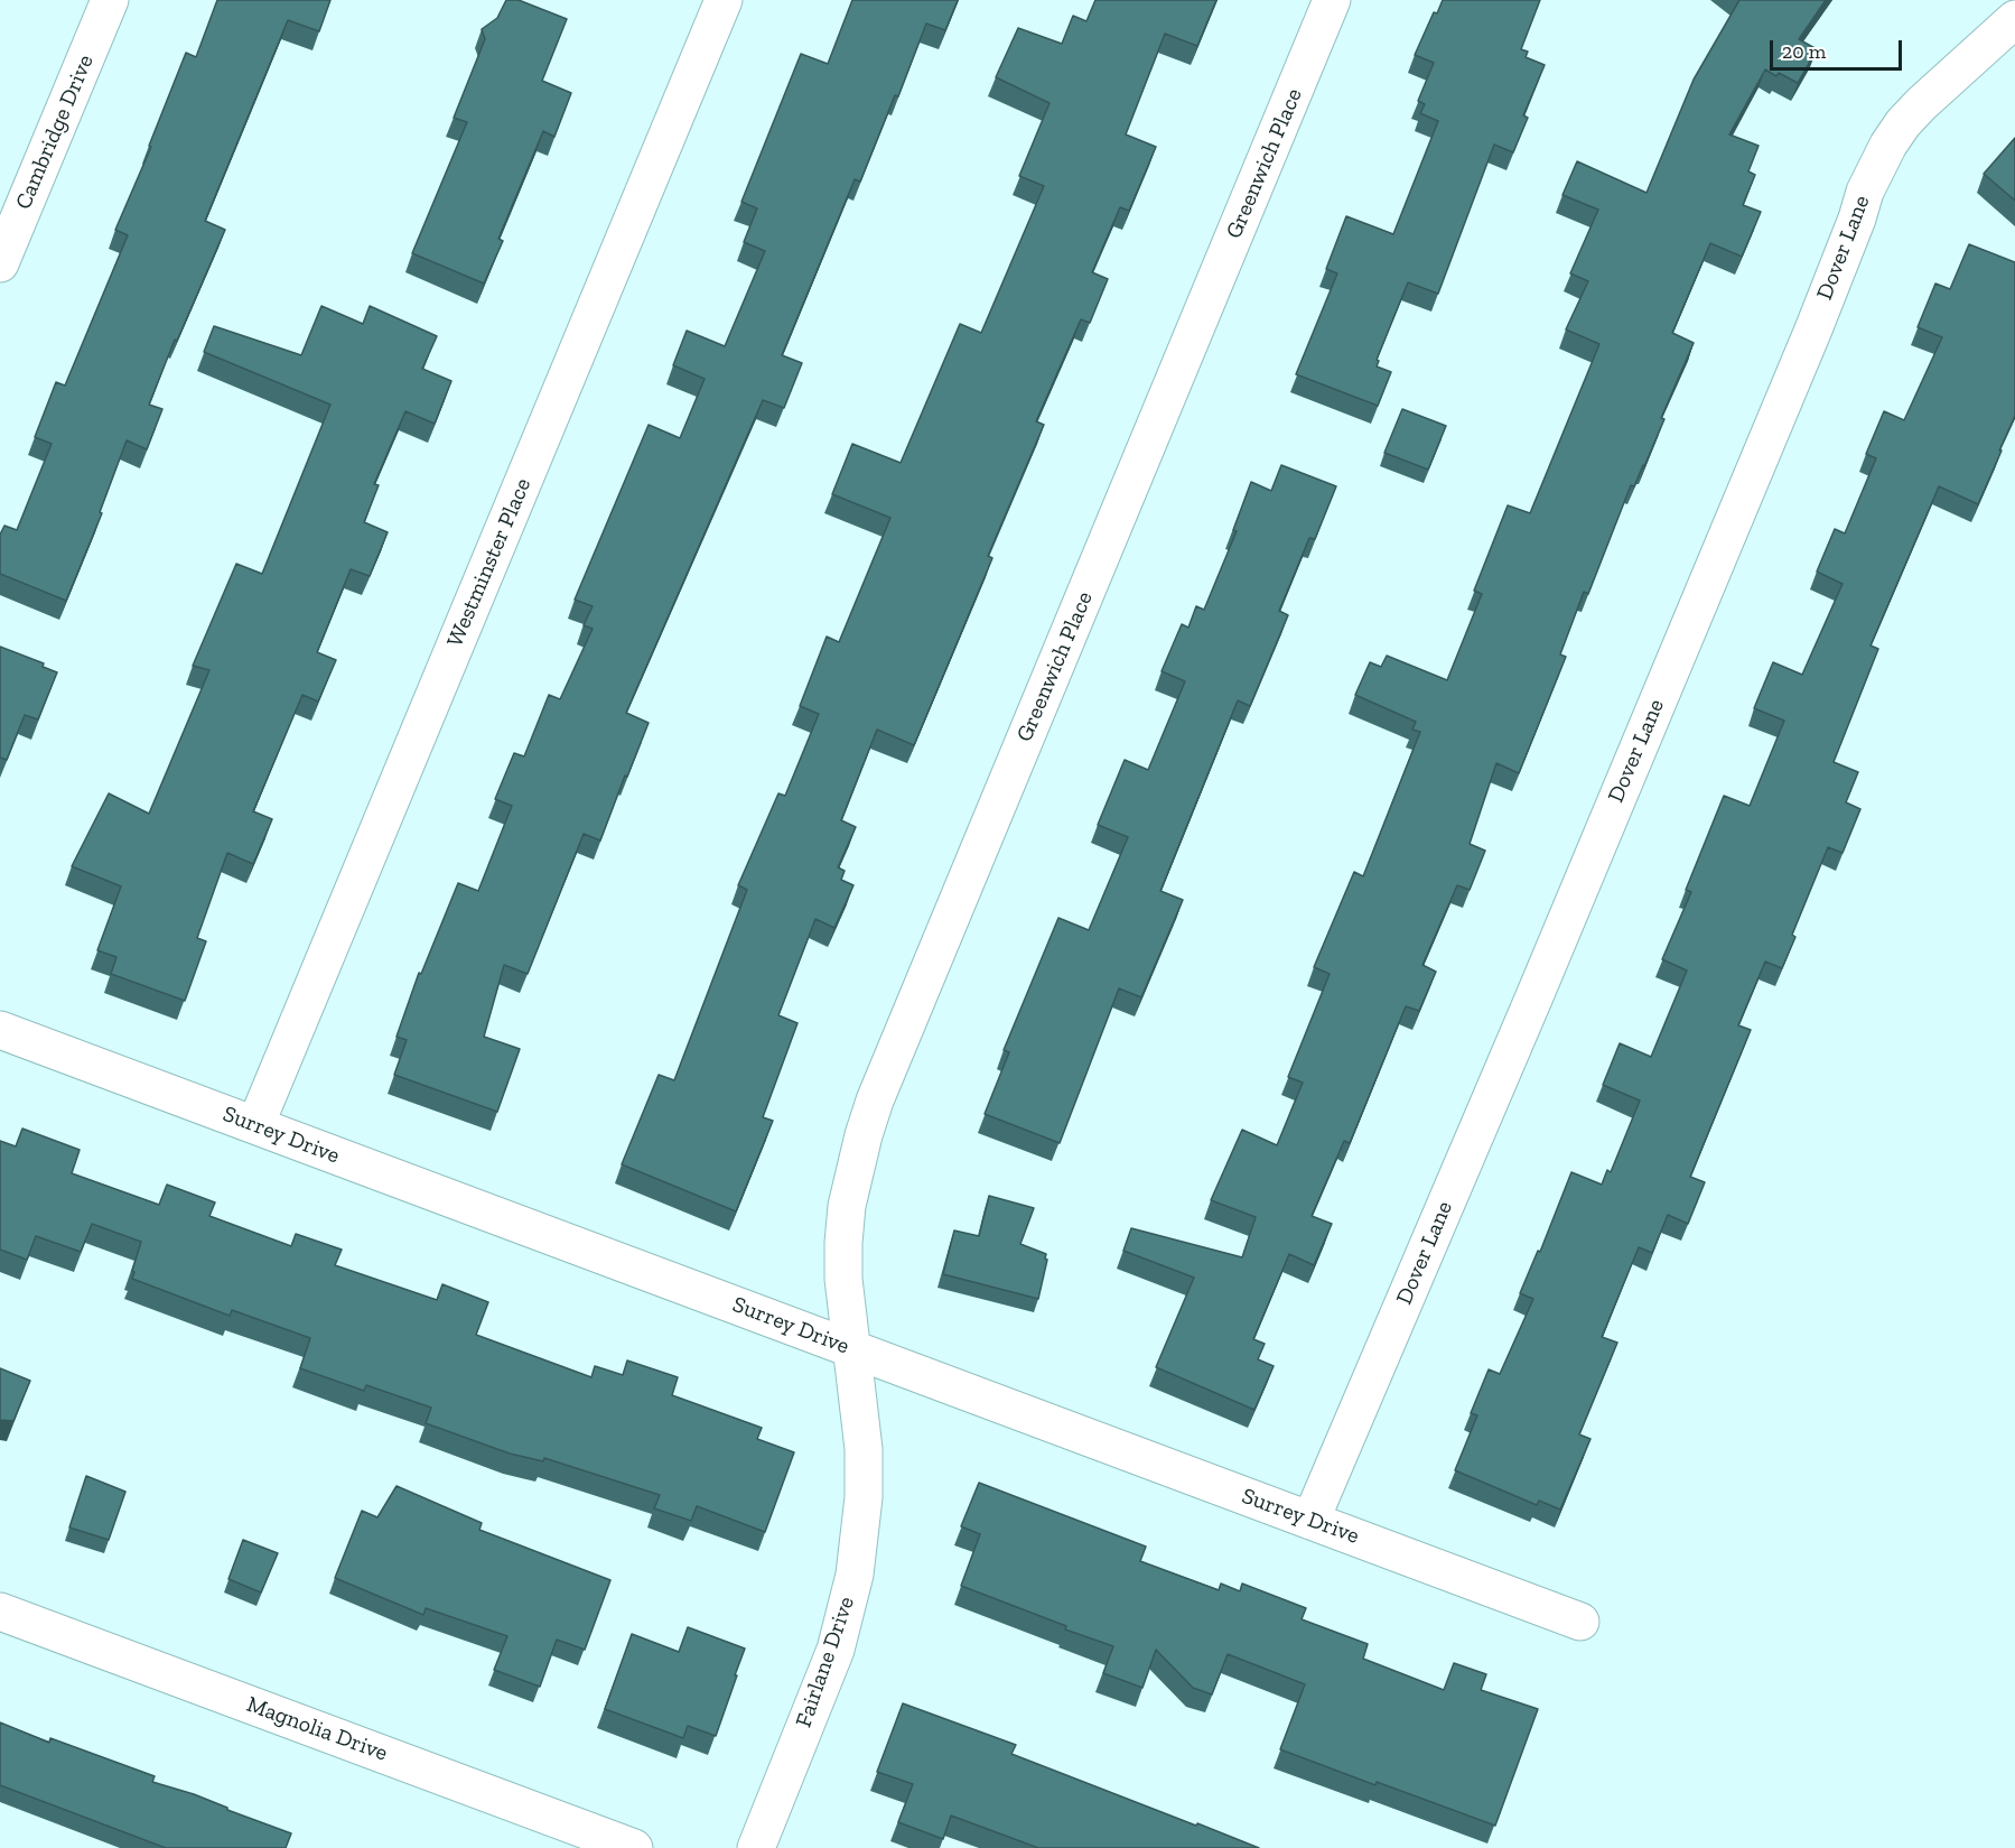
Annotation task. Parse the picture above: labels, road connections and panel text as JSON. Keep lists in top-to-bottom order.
{
  "streets": {
    "street": [
      "Cambridge Drive",
      "Greenwich Place",
      "Dover Lane",
      "Westminster Place",
      "Surrey Drive",
      "Fairlane Drive",
      "Magnolia Drive"
    ]
  },
  "crossings": [
    ["Greenwich Place", "Surrey Drive"],
    ["Greenwich Place", "Fairlane Drive"],
    ["Dover Lane", "Surrey Drive"],
    ["Westminster Place", "Surrey Drive"],
    ["Surrey Drive", "Fairlane Drive"]
  ],
  "scale_bar": "20 m"
}
